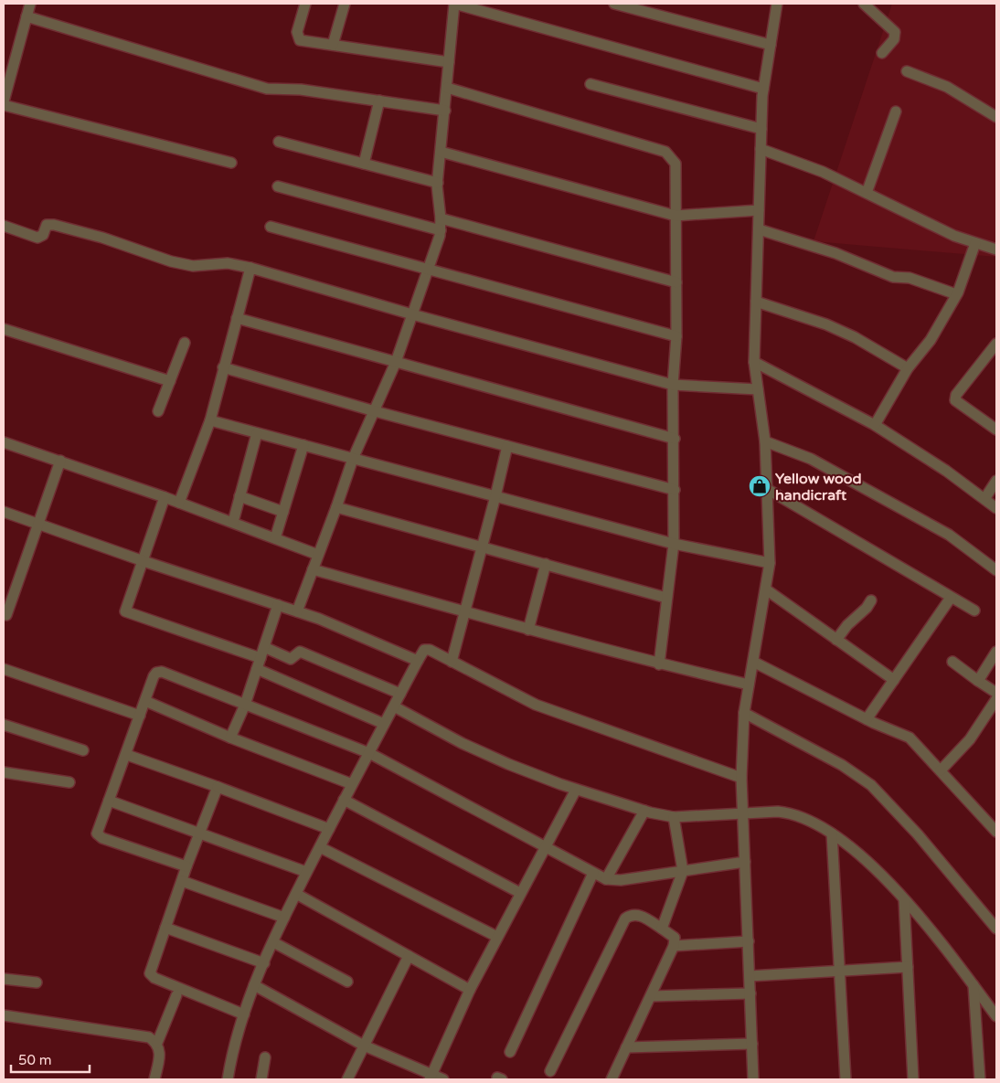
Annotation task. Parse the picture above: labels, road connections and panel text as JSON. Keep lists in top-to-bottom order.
{
  "places": {
    "shop": ["Yellow wood handicraft"]
  },
  "scale_bar": "50 m"
}
